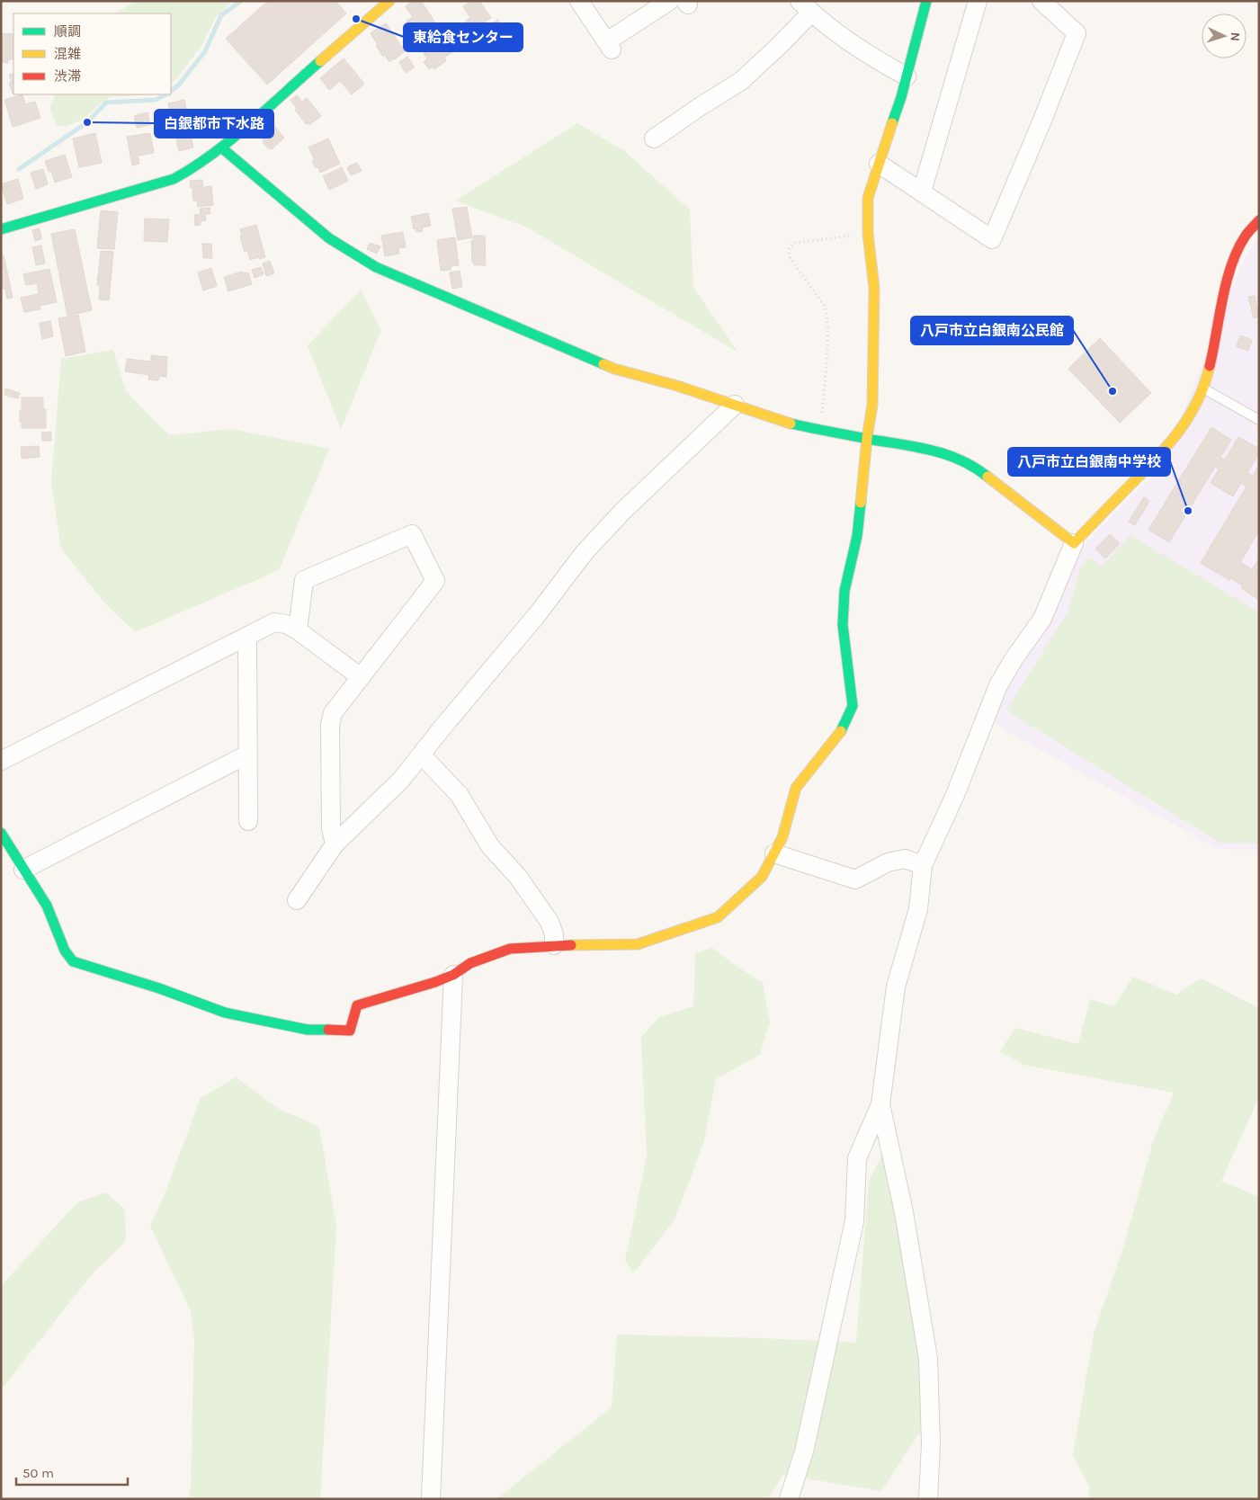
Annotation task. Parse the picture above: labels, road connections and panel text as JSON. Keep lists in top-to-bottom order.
{
  "places": [
    "東給食センター",
    "白銀都市下水路",
    "八戸市立白銀南公民館",
    "八戸市立白銀南中学校"
  ],
  "legend": ["順調", "混雑", "渋滞"],
  "scale_bar": "50 m",
  "north": "right"
}
